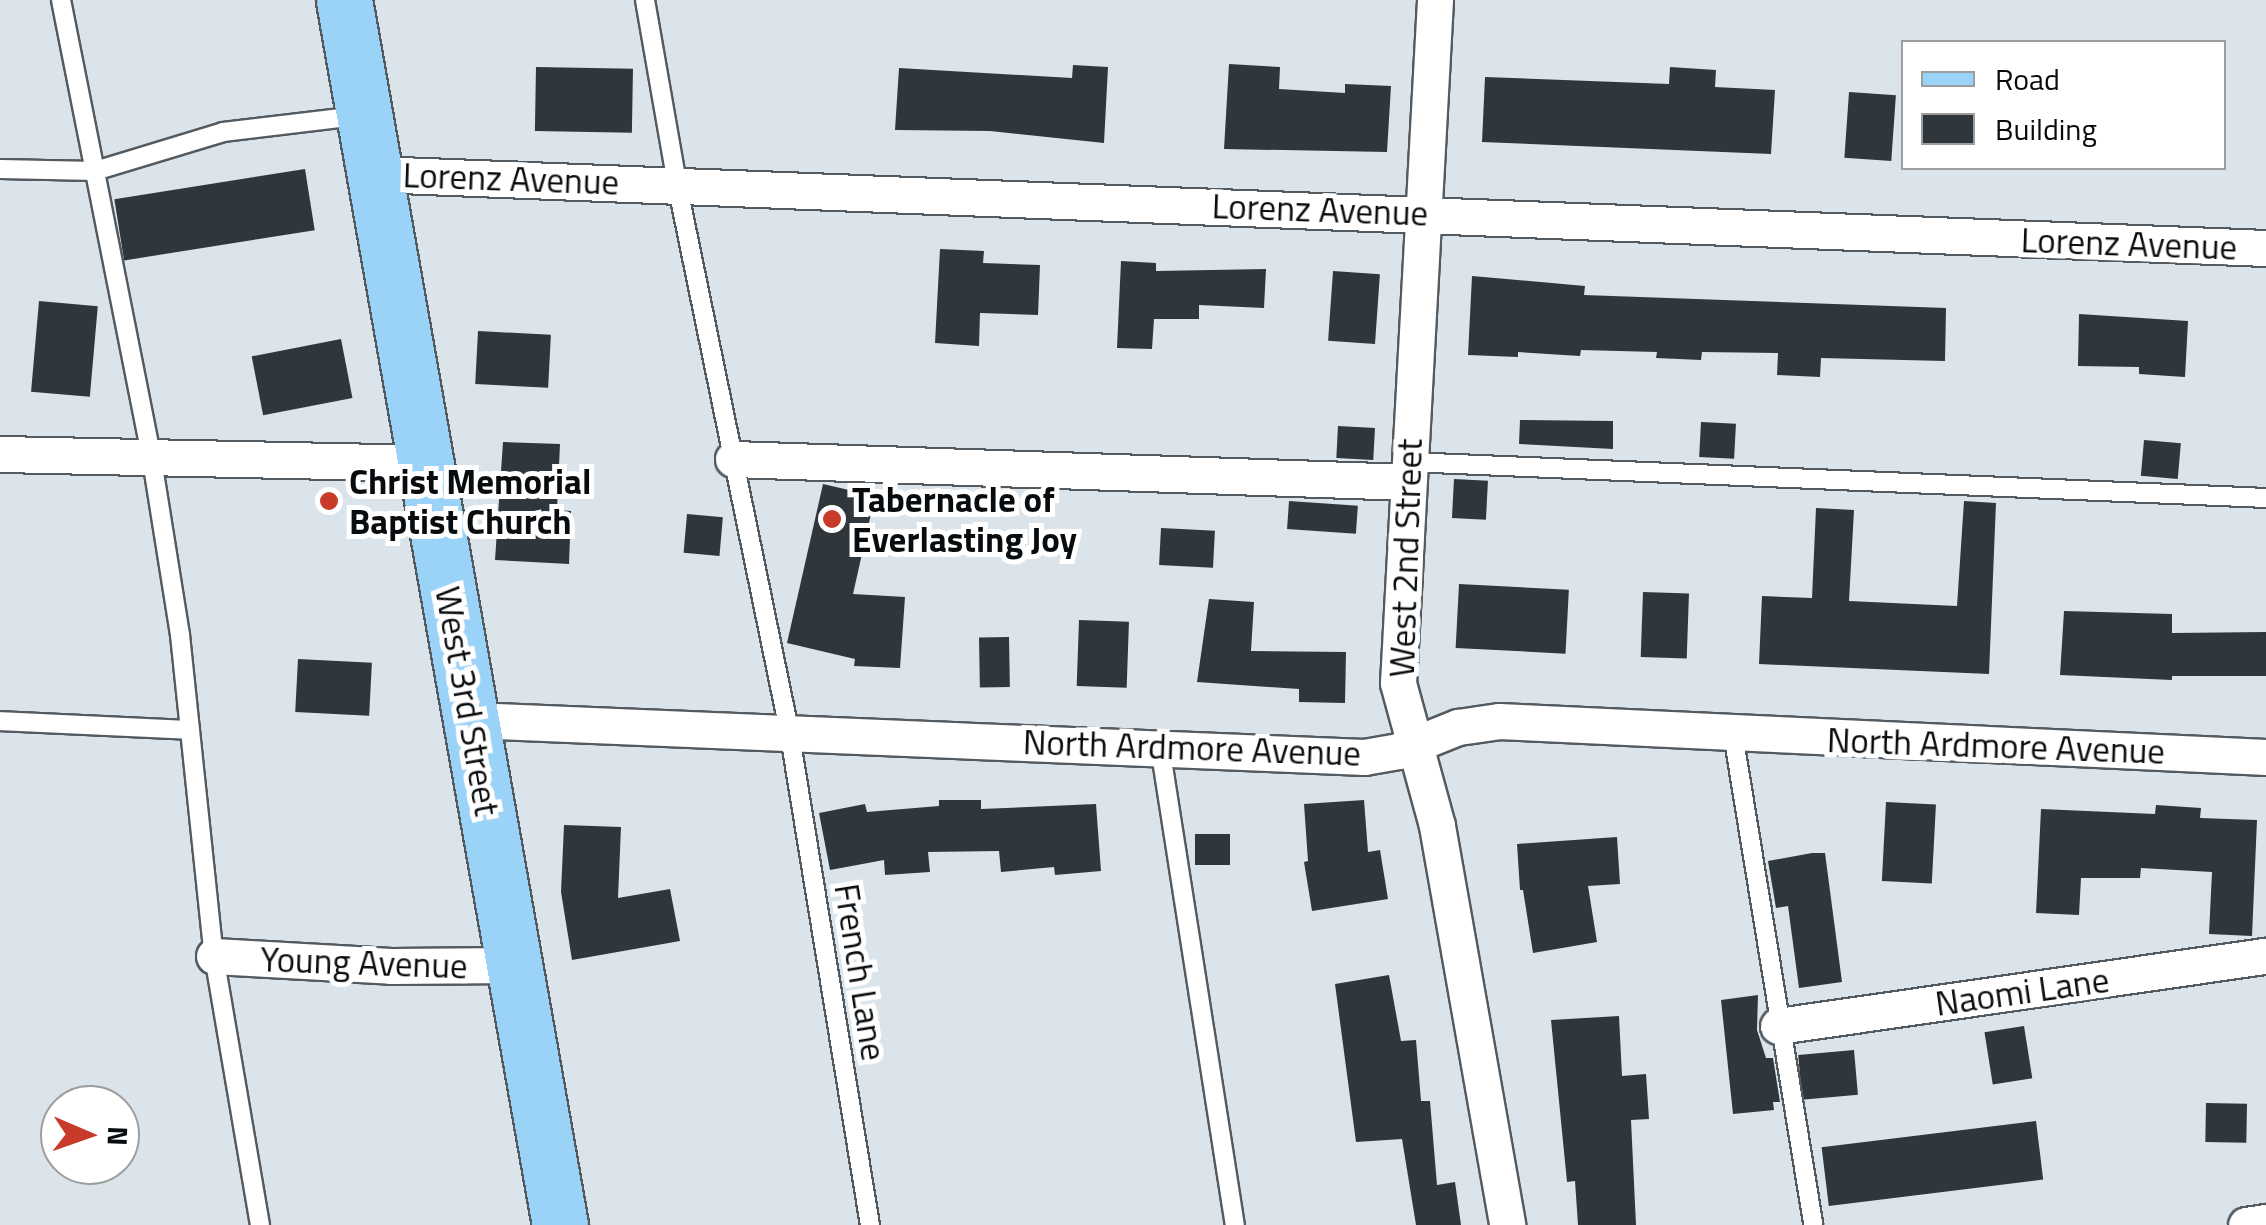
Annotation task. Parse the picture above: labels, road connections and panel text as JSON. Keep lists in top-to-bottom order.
{
  "streets": {
    "main road": ["West 3rd Street"],
    "street": [
      "Lorenz Avenue",
      "West 2nd Street",
      "North Ardmore Avenue",
      "Young Avenue",
      "Naomi Lane"
    ],
    "lane": ["French Lane"]
  },
  "crossings": [
    ["Lorenz Avenue", "West 2nd Street"],
    ["Lorenz Avenue", "West 3rd Street"],
    ["Lorenz Avenue", "French Lane"],
    ["West 2nd Street", "North Ardmore Avenue"],
    ["West 3rd Street", "North Ardmore Avenue"],
    ["West 3rd Street", "Young Avenue"],
    ["North Ardmore Avenue", "French Lane"]
  ],
  "places": ["Christ Memorial Baptist Church", "Tabernacle of Everlasting Joy"],
  "legend": ["Road", "Building"],
  "north": "right"
}
